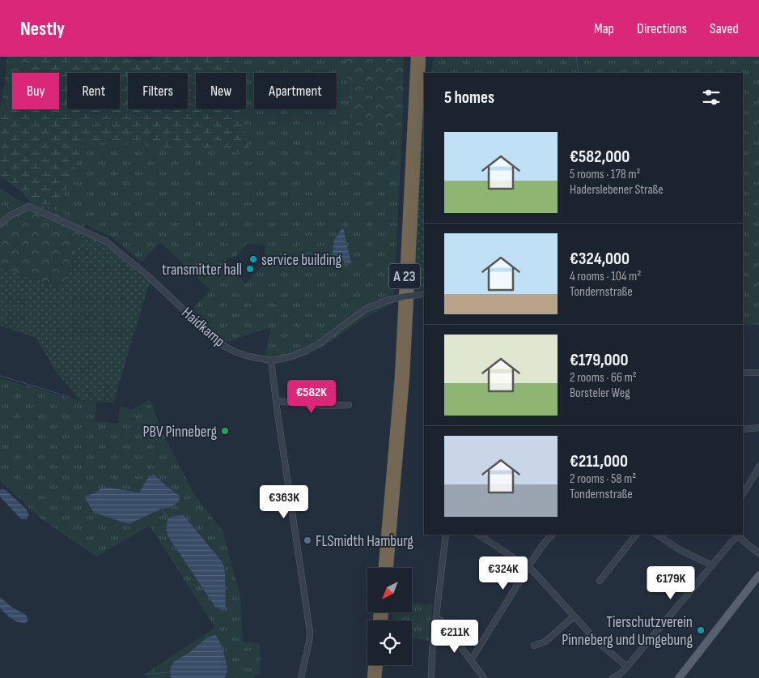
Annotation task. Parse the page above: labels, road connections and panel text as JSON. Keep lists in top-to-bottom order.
{
  "streets": {
    "highway": ["A 23"],
    "street": ["Haidkamp"]
  },
  "places": [
    "service building",
    "transmitter hall",
    "PBV Pinneberg",
    "FLSmidth Hamburg",
    "Tierschutzverein Pinneberg und Umgebung"
  ],
  "north": "bottom left",
  "page": {
    "header": "Nestly",
    "nav": ["Map", "Directions", "Saved"],
    "chip": [
      "Buy",
      "Rent",
      "Filters",
      "New",
      "Apartment"
    ],
    "heading": "5 homes",
    "list": [
      {
        "name": "€582,000",
        "note": "5 rooms · 178 m² · Haderslebener Straße"
      },
      {
        "name": "€324,000",
        "note": "4 rooms · 104 m² · Tondernstraße"
      },
      {
        "name": "€179,000",
        "note": "2 rooms · 66 m² · Borsteler Weg"
      },
      {
        "name": "€211,000",
        "note": "2 rooms · 58 m² · Tondernstraße"
      }
    ],
    "price": [
      "€582K",
      "€363K",
      "€324K",
      "€179K",
      "€211K"
    ]
  }
}
